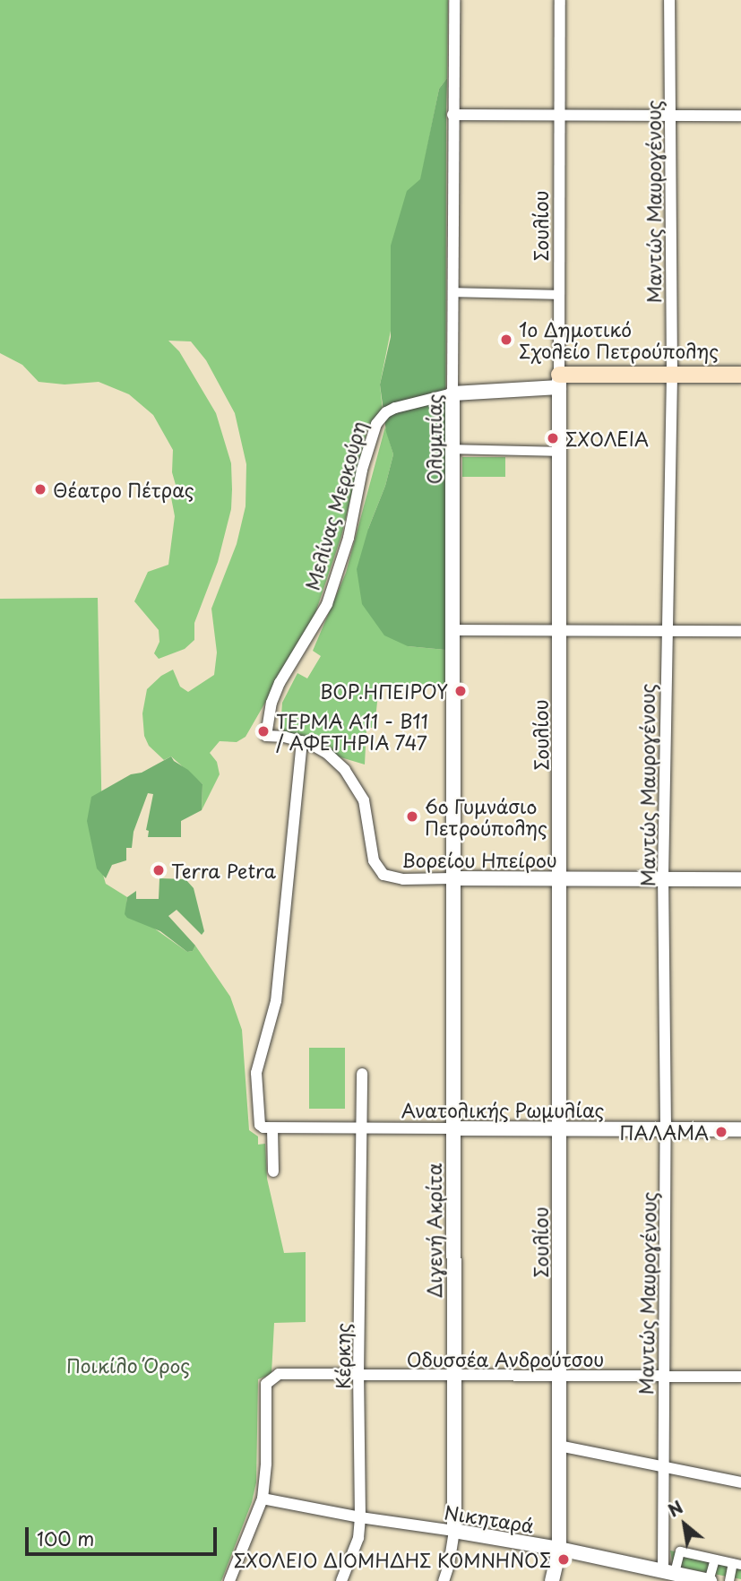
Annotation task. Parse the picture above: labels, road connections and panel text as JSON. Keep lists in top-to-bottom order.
{
  "streets": {
    "street": [
      "Μαντώς Μαυρογένους",
      "Σουλίου",
      "Ολυμπίας",
      "Μελίνας Μερκούρη",
      "Βορείου Ηπείρου",
      "Ανατολικής Ρωμυλίας",
      "Διγενή Ακρίτα",
      "Κέρκης",
      "Οδυσσέα Ανδρούτσου",
      "Νικηταρά"
    ]
  },
  "crossings": [
    ["Μαντώς Μαυρογένους", "Βορείου Ηπείρου"],
    ["Μαντώς Μαυρογένους", "Ανατολικής Ρωμυλίας"],
    ["Μαντώς Μαυρογένους", "Οδυσσέα Ανδρούτσου"],
    ["Μαντώς Μαυρογένους", "Νικηταρά"],
    ["Σουλίου", "Μελίνας Μερκούρη"],
    ["Σουλίου", "Βορείου Ηπείρου"],
    ["Σουλίου", "Ανατολικής Ρωμυλίας"],
    ["Σουλίου", "Οδυσσέα Ανδρούτσου"],
    ["Σουλίου", "Νικηταρά"],
    ["Ολυμπίας", "Μελίνας Μερκούρη"],
    ["Ολυμπίας", "Βορείου Ηπείρου"],
    ["Ολυμπίας", "Διγενή Ακρίτα"],
    ["Μελίνας Μερκούρη", "Βορείου Ηπείρου"],
    ["Βορείου Ηπείρου", "Διγενή Ακρίτα"],
    ["Ανατολικής Ρωμυλίας", "Διγενή Ακρίτα"],
    ["Ανατολικής Ρωμυλίας", "Κέρκης"],
    ["Διγενή Ακρίτα", "Οδυσσέα Ανδρούτσου"],
    ["Διγενή Ακρίτα", "Νικηταρά"],
    ["Κέρκης", "Οδυσσέα Ανδρούτσου"],
    ["Κέρκης", "Νικηταρά"],
    ["Οδυσσέα Ανδρούτσου", "Νικηταρά"]
  ],
  "parks": ["Ποικίλο Όρος"],
  "places": [
    "1ο Δημοτικό Σχολείο Πετρούπολης",
    "ΣΧΟΛΕΙΑ",
    "Θέατρο Πέτρας",
    "ΒΟΡ.ΗΠΕΙΡΟΥ",
    "ΤΕΡΜΑ Α11 - Β11 / ΑΦΕΤΗΡΙΑ 747",
    "6ο Γυμνάσιο Πετρούπολης",
    "Terra Petra",
    "ΠΑΛΑΜΑ",
    "ΣΧΟΛΕΙΟ ΔΙΟΜΗΔΗΣ ΚΟΜΝΗΝΟΣ"
  ],
  "scale_bar": "100 m",
  "north": "top left"
}
